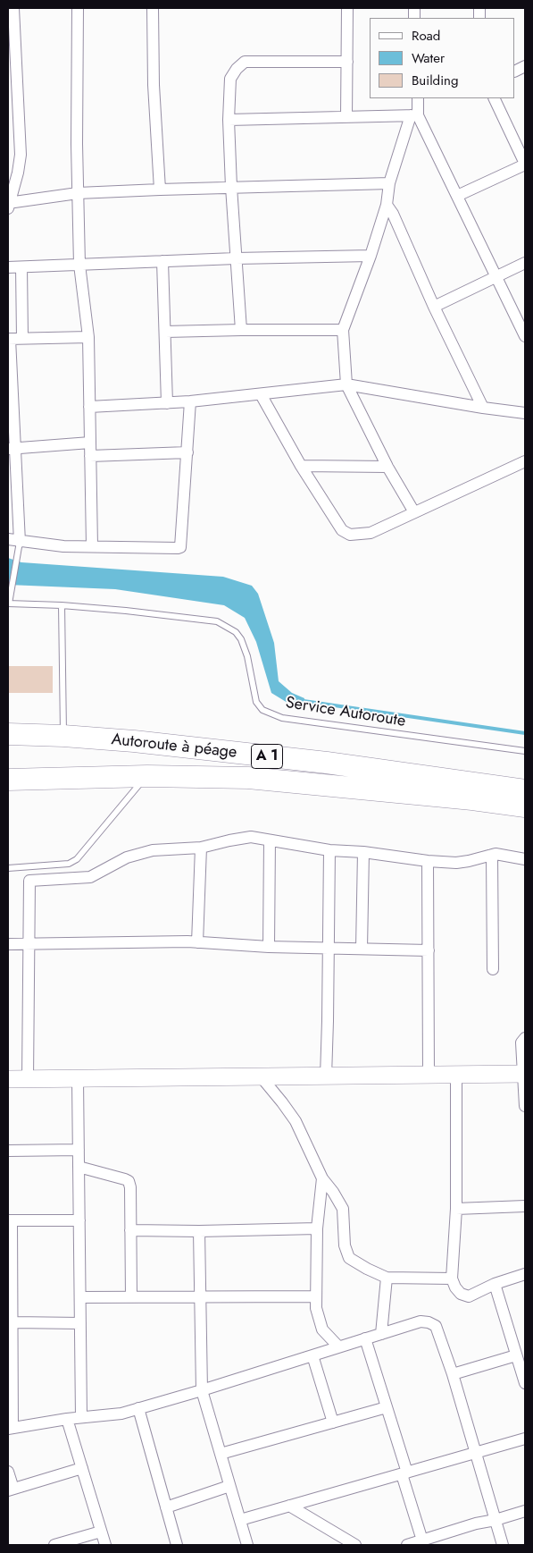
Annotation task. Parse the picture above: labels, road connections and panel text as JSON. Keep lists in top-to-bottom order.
{
  "streets": {
    "highway": ["Autoroute à péage", "A 1"],
    "lane": ["Service Autoroute"]
  },
  "legend": ["Road", "Water", "Building"]
}
